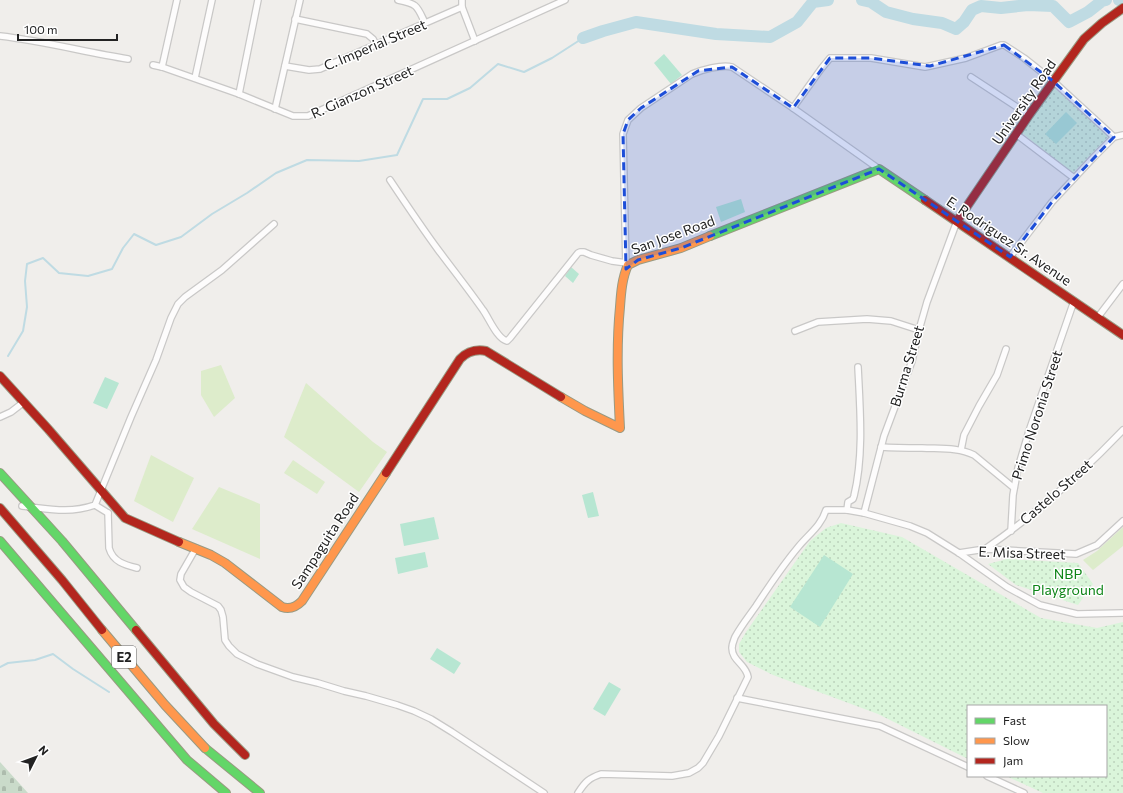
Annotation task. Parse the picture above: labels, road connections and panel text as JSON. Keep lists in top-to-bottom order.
{
  "streets": {
    "main road": [
      "University Road",
      "San Jose Road",
      "E. Rodriguez Sr. Avenue",
      "Sampaguita Road",
      "E2"
    ],
    "street": [
      "C. Imperial Street",
      "R. Gianzon Street",
      "Burma Street",
      "Primo Noronia Street",
      "Castelo Street",
      "E. Misa Street"
    ]
  },
  "crossings": [
    ["University Road", "E. Rodriguez Sr. Avenue"],
    ["University Road", "Burma Street"],
    ["San Jose Road", "E. Rodriguez Sr. Avenue"],
    ["San Jose Road", "Sampaguita Road"],
    ["E. Rodriguez Sr. Avenue", "Burma Street"],
    ["E. Rodriguez Sr. Avenue", "Primo Noronia Street"],
    ["Primo Noronia Street", "Castelo Street"],
    ["Castelo Street", "E. Misa Street"]
  ],
  "parks": ["NBP Playground"],
  "legend": ["Fast", "Slow", "Jam"],
  "scale_bar": "100 m",
  "north": "top right"
}
